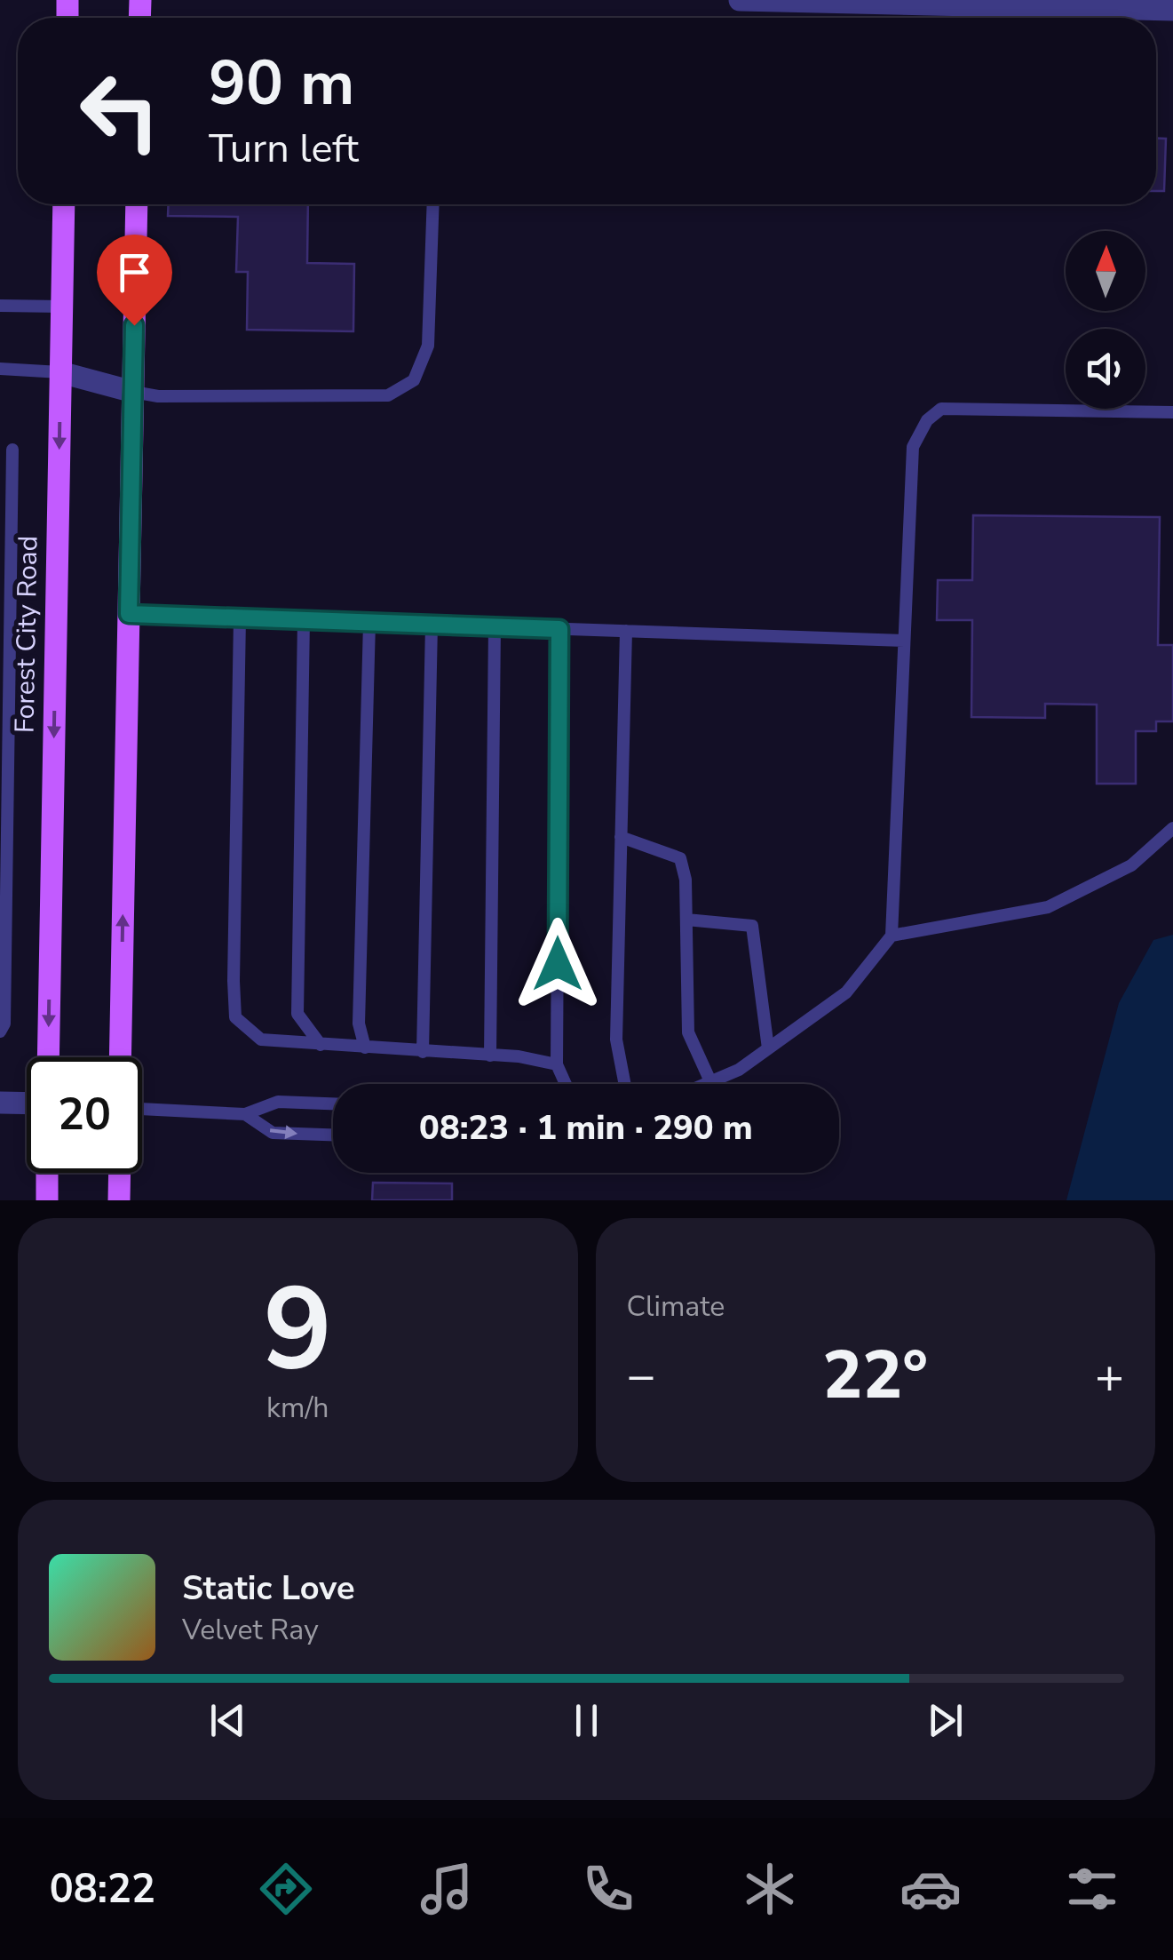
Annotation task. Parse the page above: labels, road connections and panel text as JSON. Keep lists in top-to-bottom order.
{
  "streets": {
    "main road": ["Forest City Road"]
  },
  "north": "top",
  "page": {
    "turn": ["90 m", "Turn left"],
    "limit": "20",
    "trip": "08:23 · 1 min · 290 m",
    "tile": [
      ["9", "km/h"],
      "Climate"
    ],
    "heat": ["−", "22°", "+"],
    "song": ["Static Love", "Velvet Ray"],
    "tabs": "08:22"
  }
}
